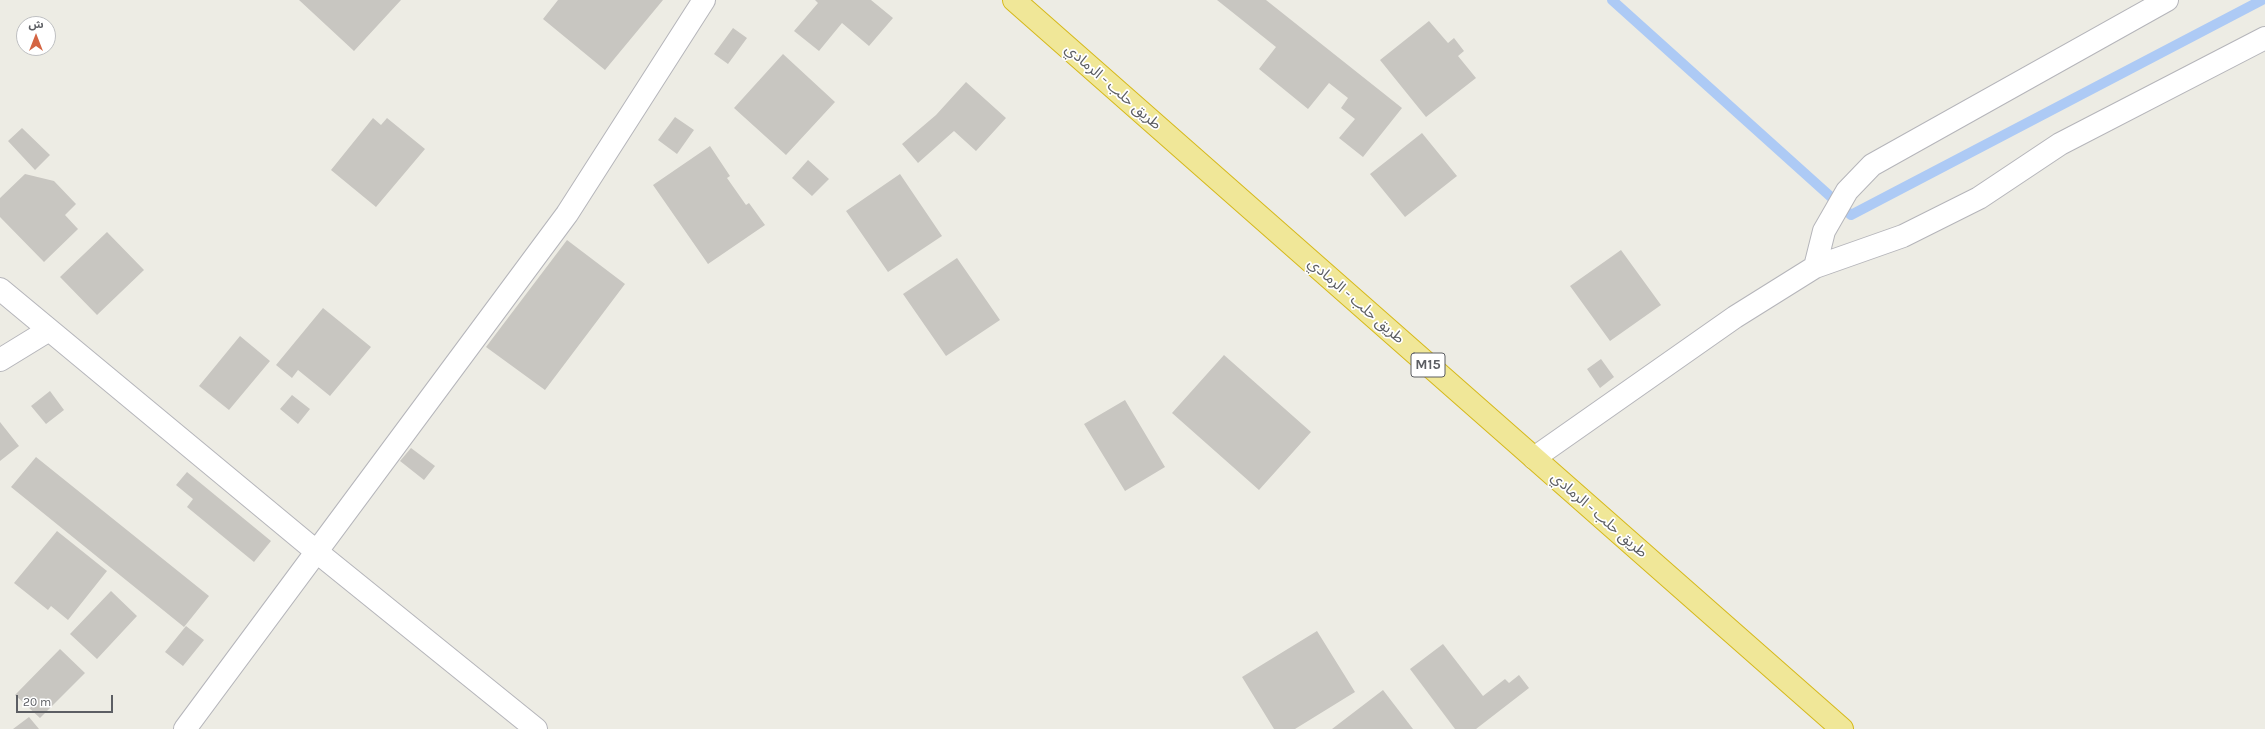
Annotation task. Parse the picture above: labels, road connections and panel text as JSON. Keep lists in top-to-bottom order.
{
  "streets": {
    "highway": ["طريق حلب - الرمادي", "M15"]
  },
  "scale_bar": "20 m",
  "north": "top"
}
